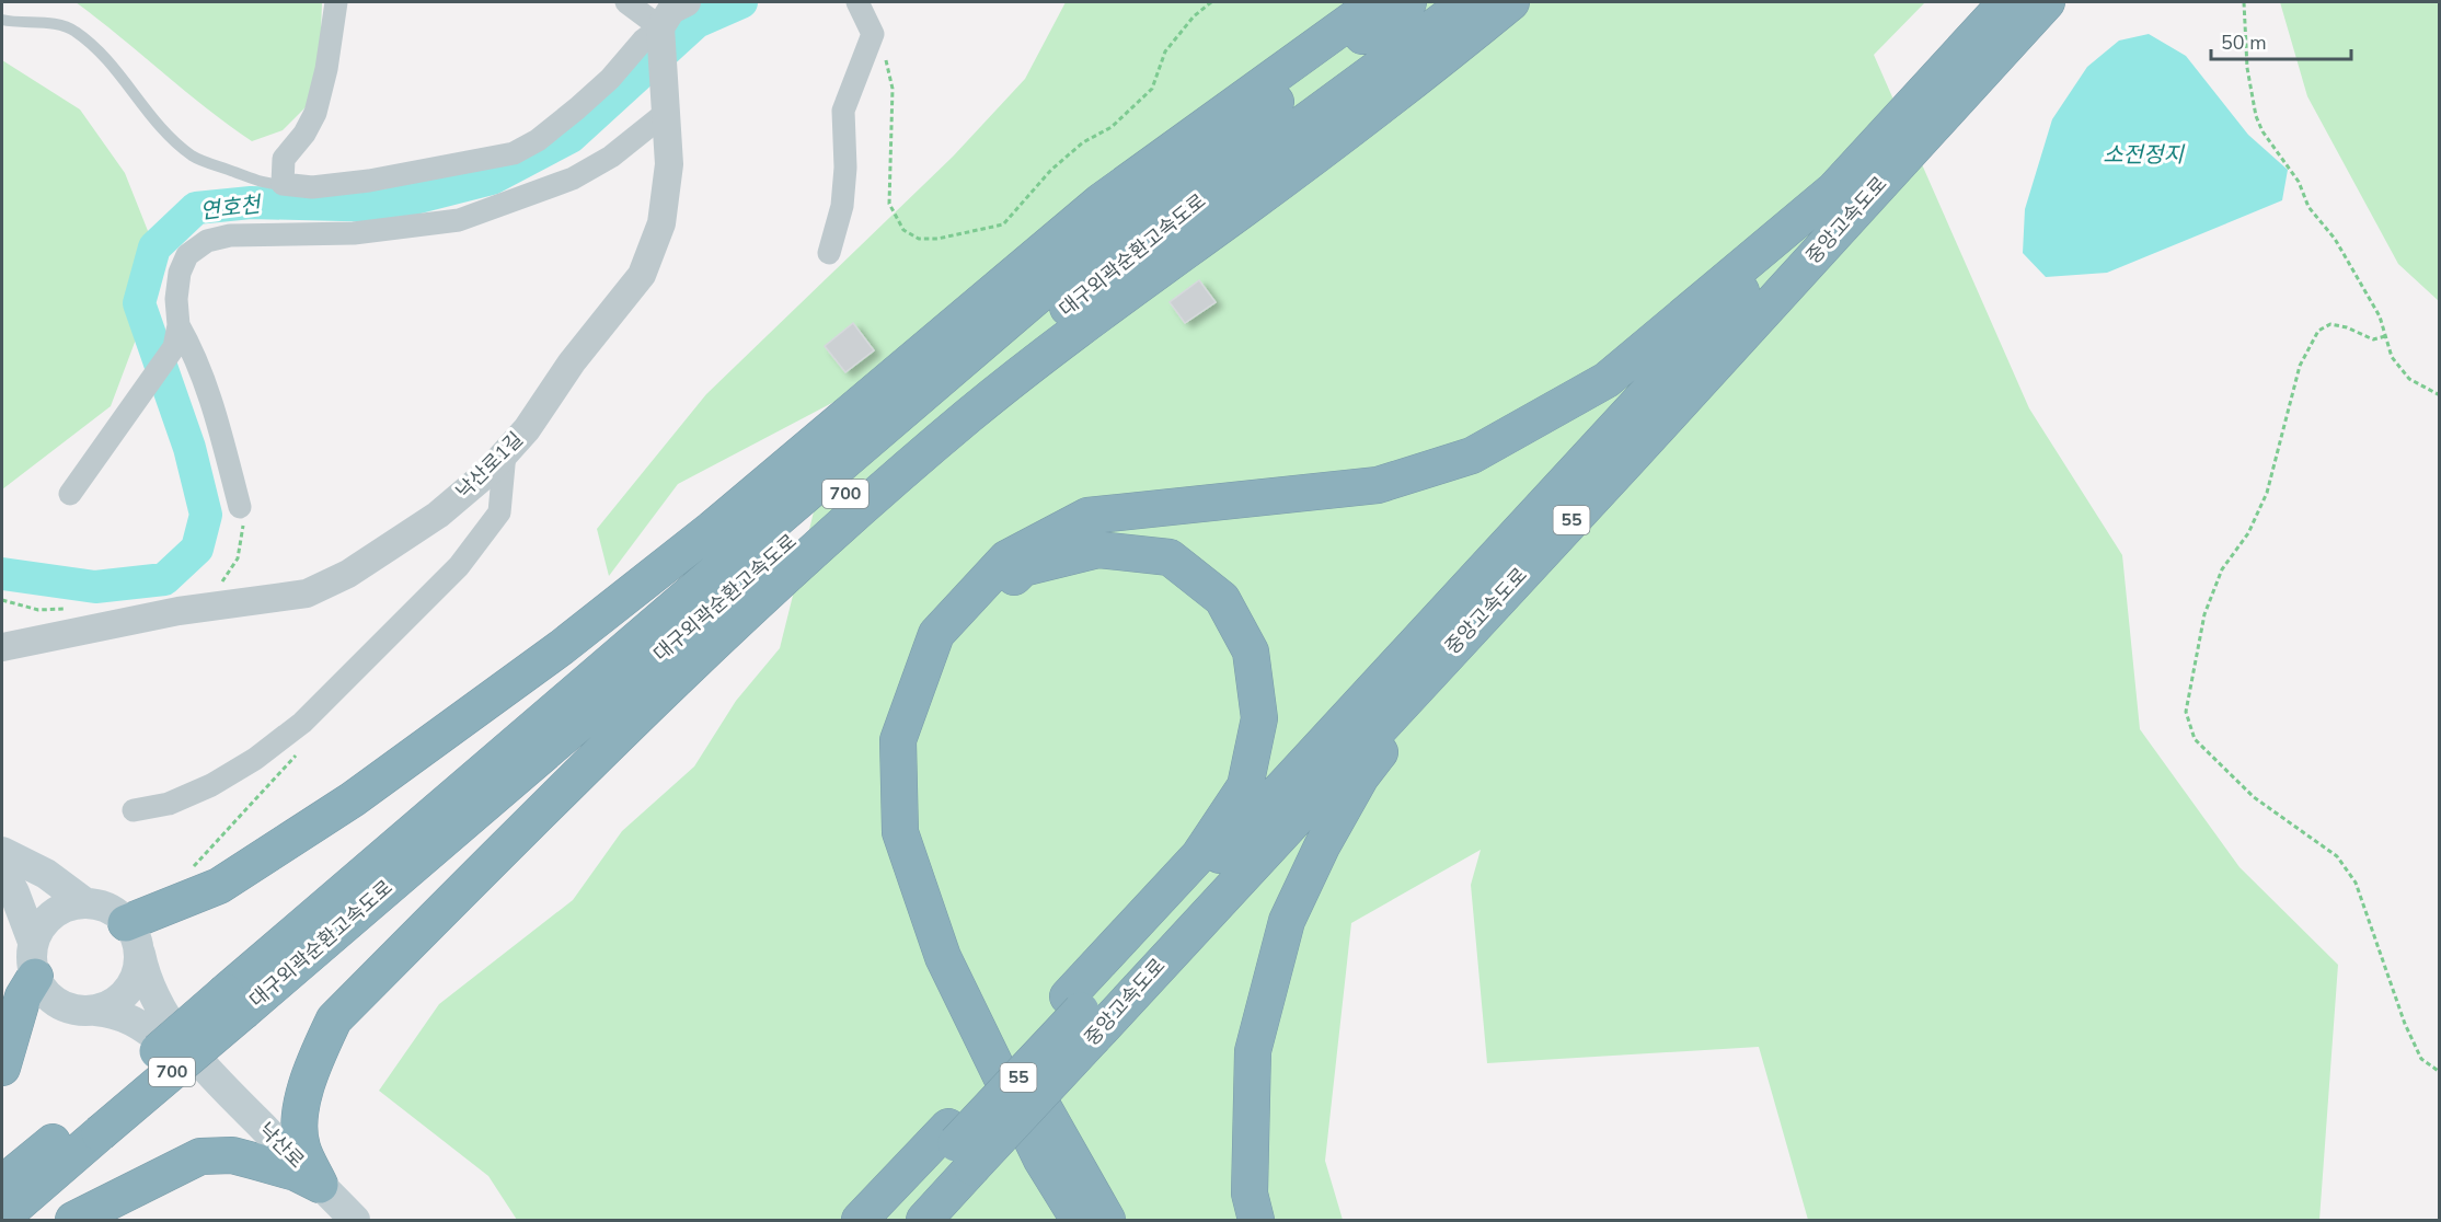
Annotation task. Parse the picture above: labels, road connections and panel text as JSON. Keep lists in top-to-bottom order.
{
  "streets": {
    "highway": [
      "중앙고속도로",
      "대구외곽순환고속도로",
      "700",
      "55"
    ],
    "main road": ["낙산로"],
    "street": ["낙산로1길"]
  },
  "water": ["소전정지", "연호천"],
  "scale_bar": "50 m"
}
